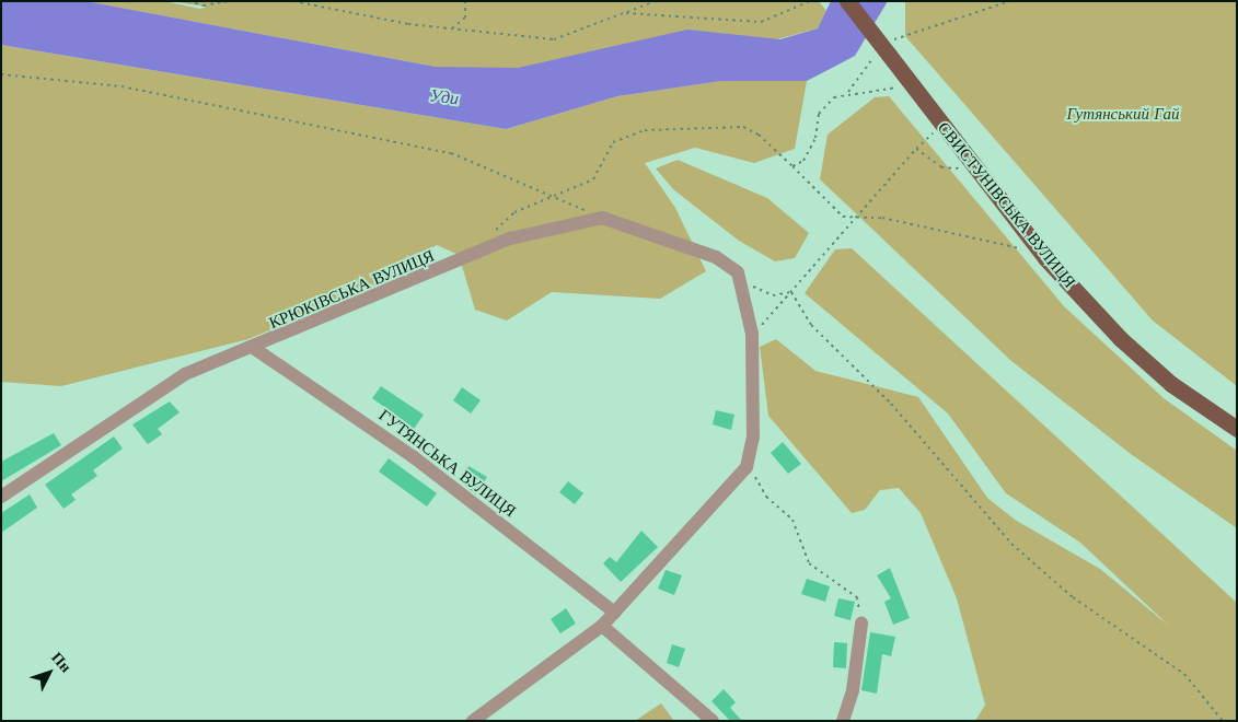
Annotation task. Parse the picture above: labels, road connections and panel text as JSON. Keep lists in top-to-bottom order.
{
  "streets": {
    "main road": ["СВИСТУНІВСЬКА ВУЛИЦЯ"],
    "street": ["КРЮКІВСЬКА ВУЛИЦЯ", "ГУТЯНСЬКА ВУЛИЦЯ"]
  },
  "crossings": [
    ["КРЮКІВСЬКА ВУЛИЦЯ", "ГУТЯНСЬКА ВУЛИЦЯ"]
  ],
  "water": ["Уди"],
  "parks": ["Гутянський Гай"],
  "north": "top right"
}
